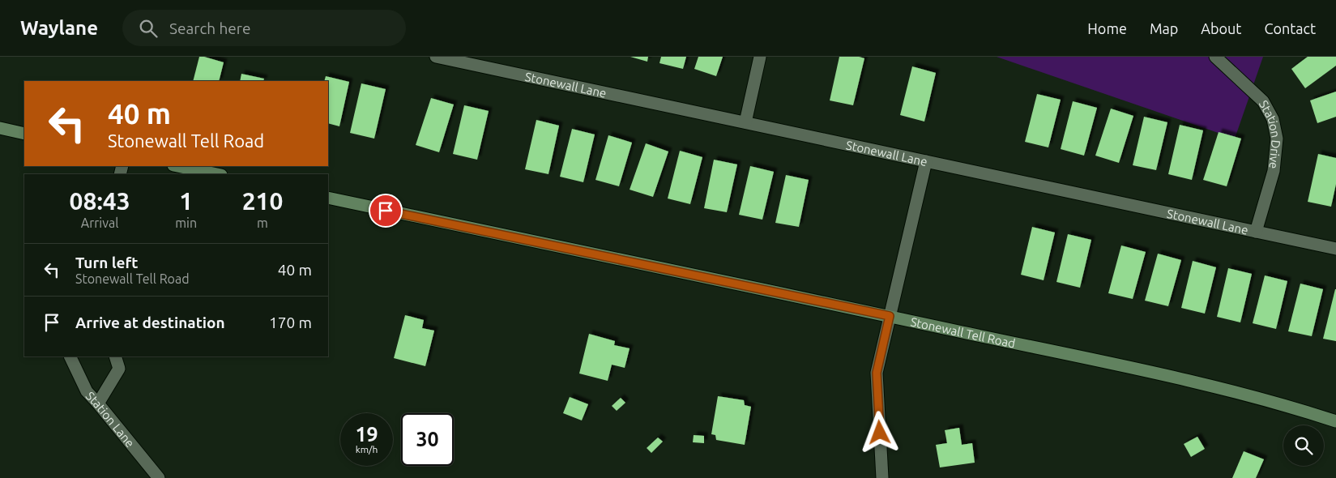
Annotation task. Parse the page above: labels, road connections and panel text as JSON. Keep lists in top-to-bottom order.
{
  "streets": {
    "street": [
      "Stonewall Lane",
      "Station Drive",
      "Stonewall Tell Road",
      "Station Lane"
    ]
  },
  "crossings": [
    ["Stonewall Lane", "Station Drive"]
  ],
  "page": {
    "header": "Waylane",
    "search": "Search here",
    "nav": [
      "Home",
      "Map",
      "About",
      "Contact"
    ],
    "turn": ["40 m", "Stonewall Tell Road"],
    "eta": [
      "08:43",
      "Arrival",
      "1",
      "min",
      "210",
      "m"
    ],
    "list": [
      {
        "name": "Turn left",
        "note": "Stonewall Tell Road",
        "value": "40 m"
      },
      {
        "name": "Arrive at destination",
        "value": "170 m"
      }
    ],
    "speed": "19 km/h",
    "limit": "30"
  }
}
